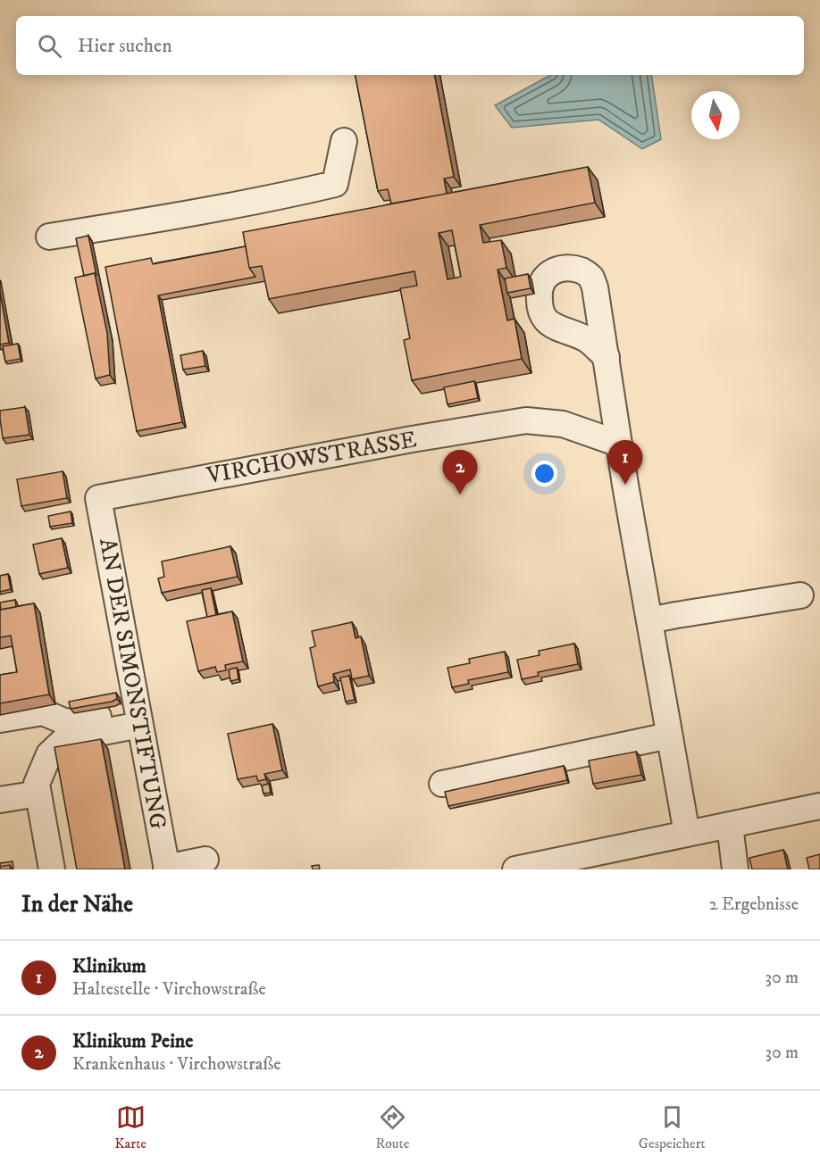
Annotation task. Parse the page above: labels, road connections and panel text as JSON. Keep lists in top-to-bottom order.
{
  "streets": {
    "street": ["VIRCHOWSTRASSE", "AN DER SIMONSTIFTUNG"]
  },
  "crossings": [
    ["VIRCHOWSTRASSE", "AN DER SIMONSTIFTUNG"]
  ],
  "north": "bottom",
  "page": {
    "search": "Hier suchen",
    "pins": ["1", "2"],
    "heading": ["In der Nähe", "2 Ergebnisse"],
    "list": [
      {
        "mark": "1",
        "name": "Klinikum",
        "note": "Haltestelle · Virchowstraße",
        "value": "30 m"
      },
      {
        "mark": "2",
        "name": "Klinikum Peine",
        "note": "Krankenhaus · Virchowstraße",
        "value": "30 m"
      }
    ],
    "nav": ["Karte", "Route", "Gespeichert"]
  }
}
